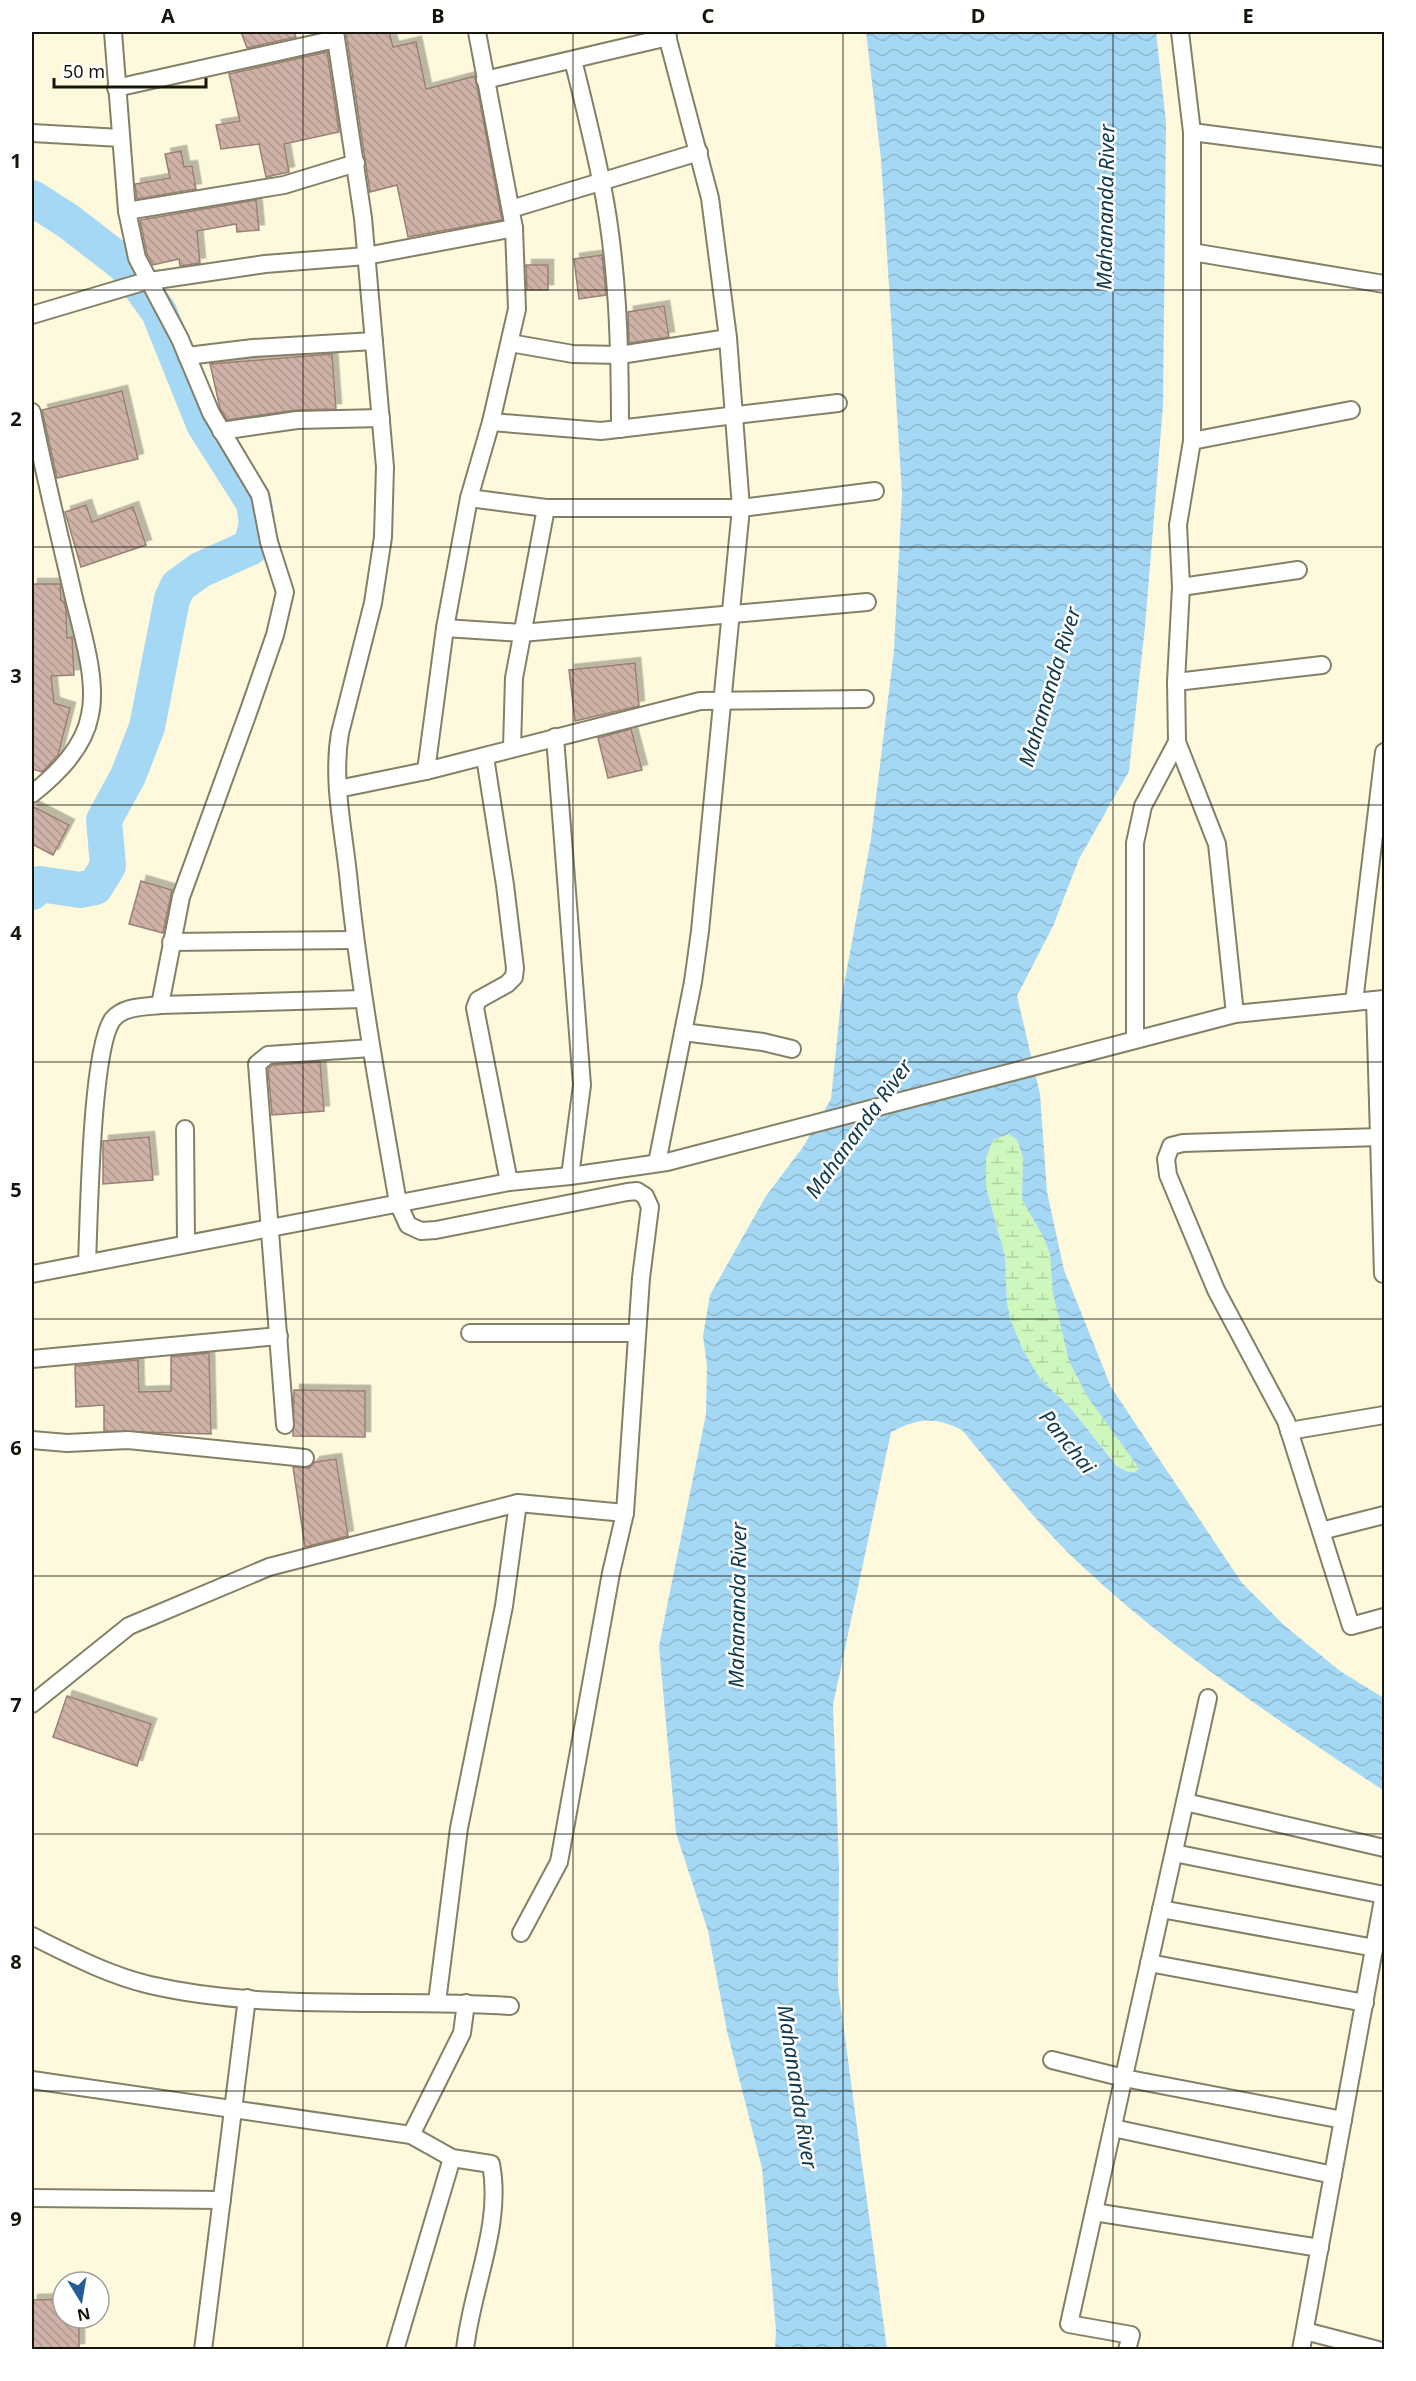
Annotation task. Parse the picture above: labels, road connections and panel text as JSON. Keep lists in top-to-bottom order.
{
  "water": ["Mahananda River", "Panchai"],
  "scale_bar": "50 m",
  "north": "bottom",
  "grid": {
    "columns": [
      "A",
      "B",
      "C",
      "D",
      "E"
    ],
    "rows": [
      "1",
      "2",
      "3",
      "4",
      "5",
      "6",
      "7",
      "8",
      "9"
    ]
  }
}
